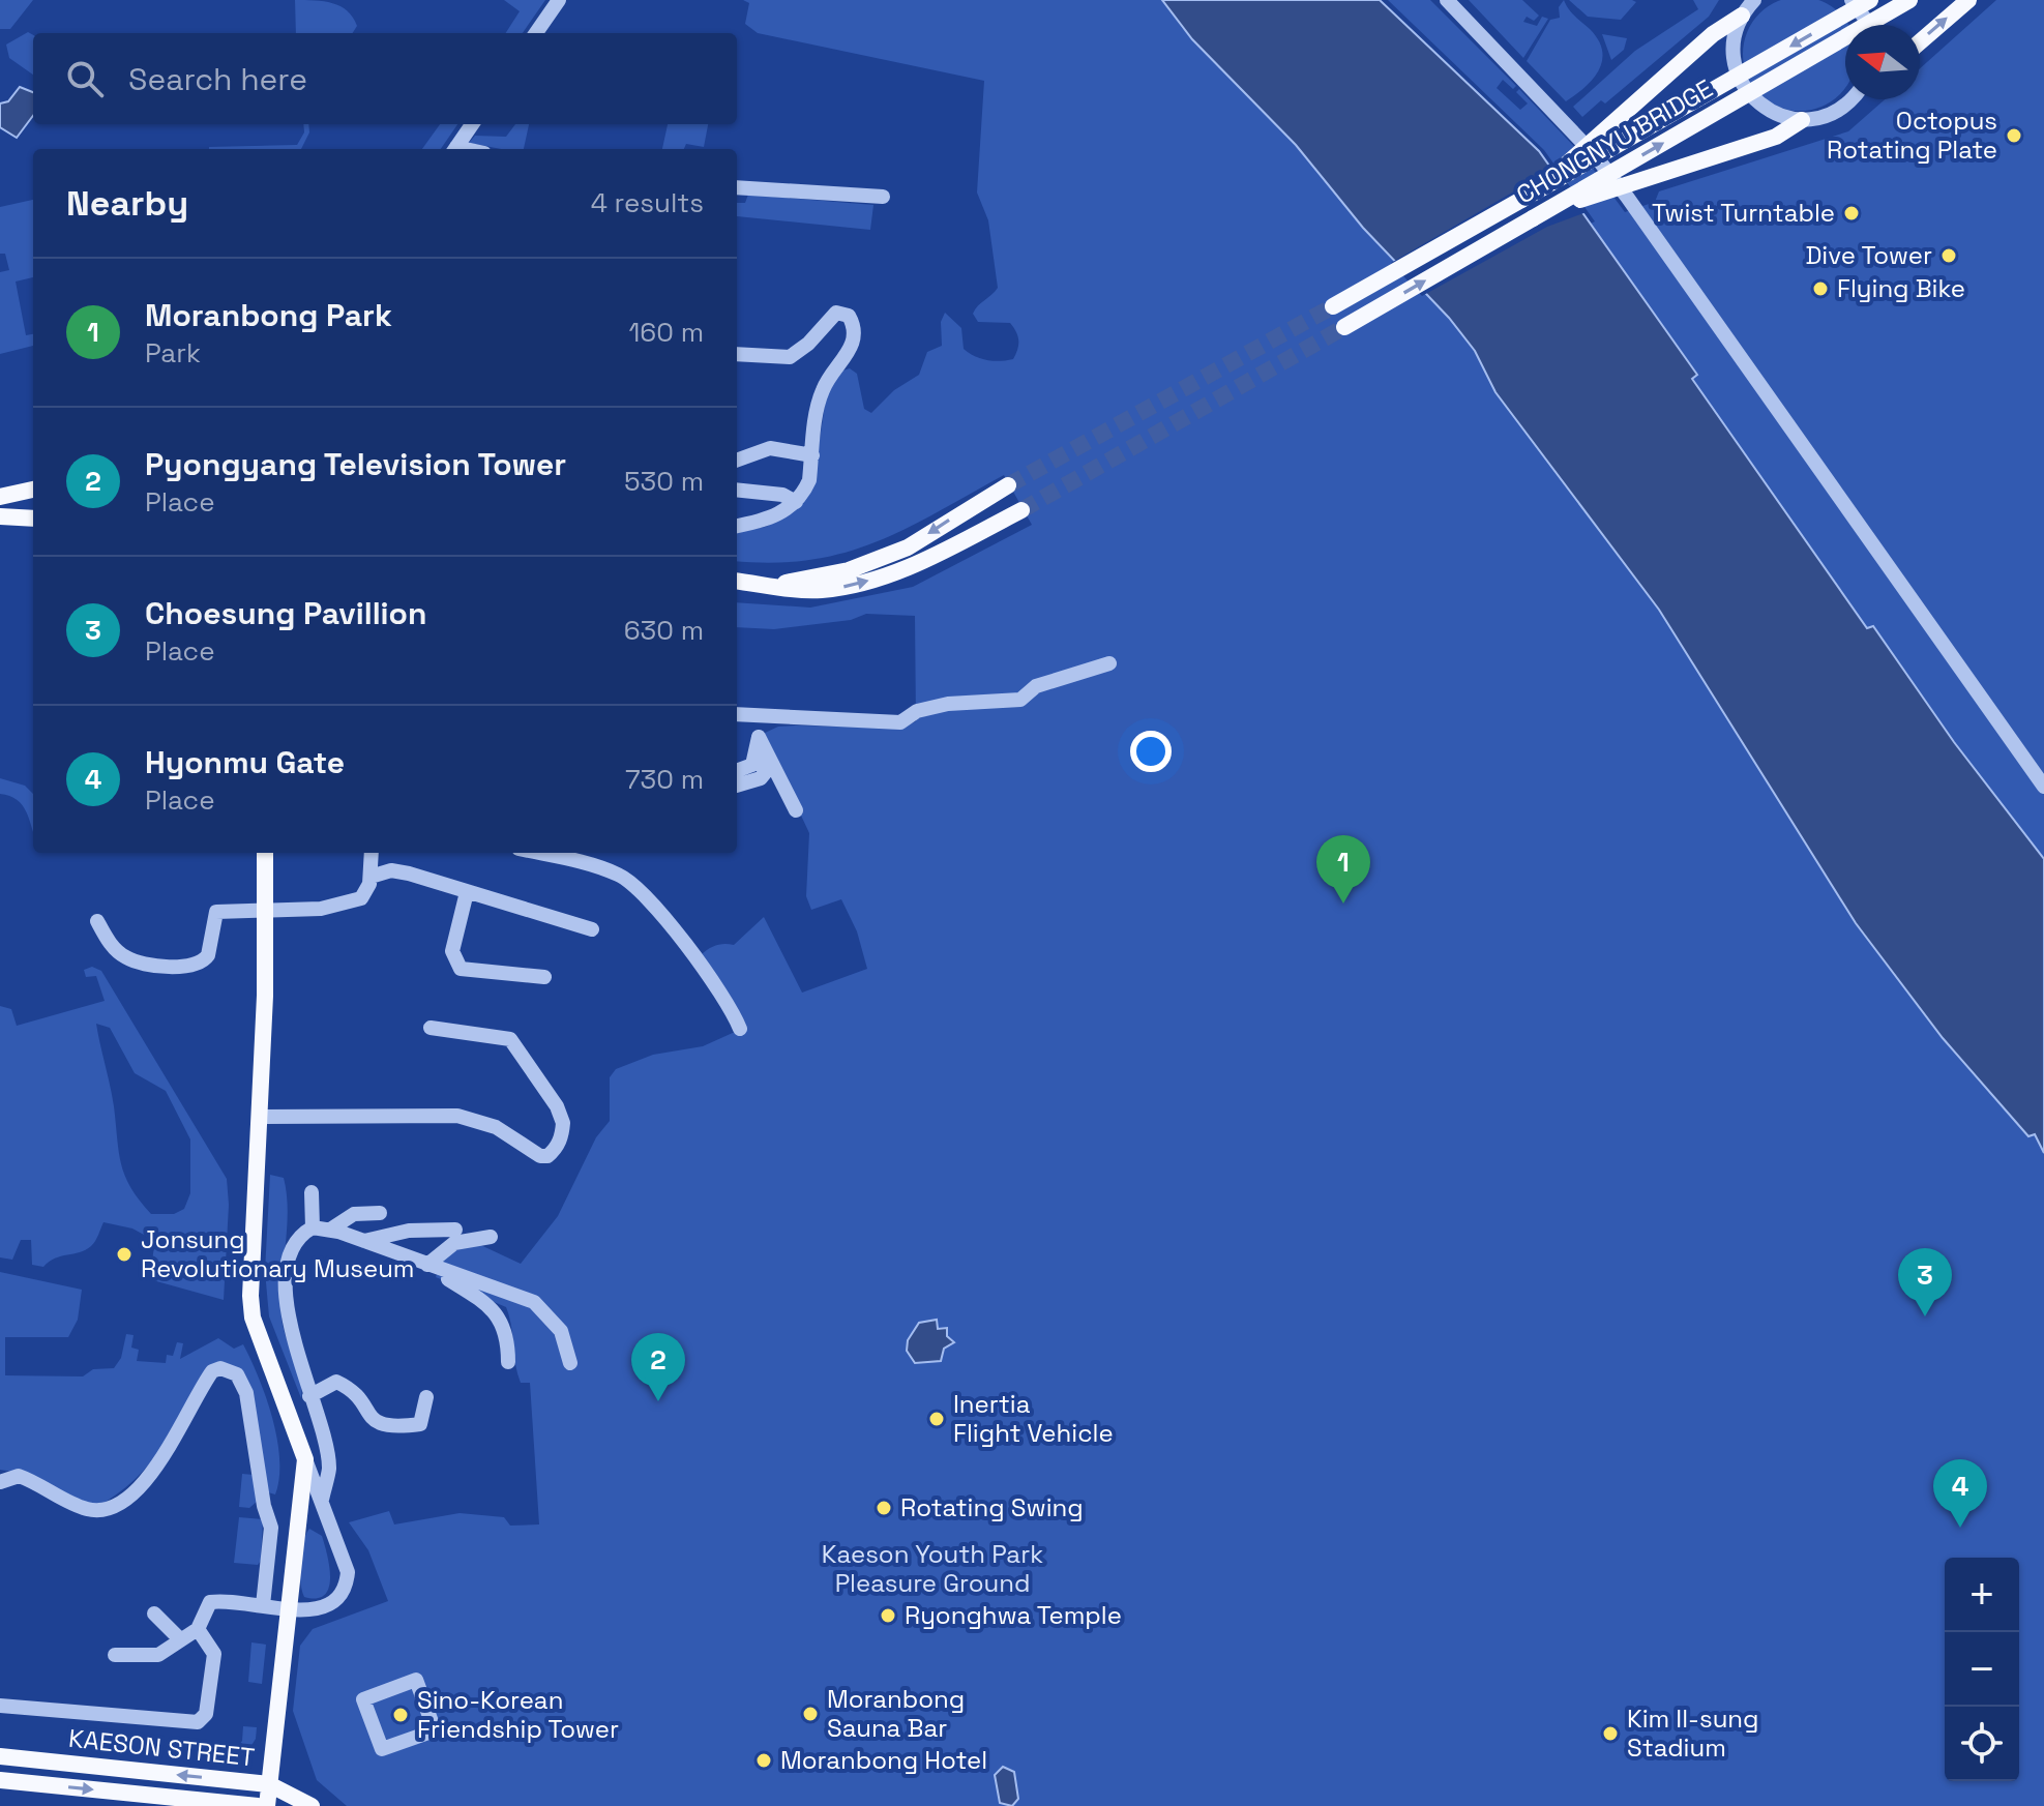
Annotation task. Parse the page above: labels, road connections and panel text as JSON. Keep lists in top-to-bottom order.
{
  "streets": {
    "main road": ["CHONGNYU BRIDGE", "KAESON STREET"]
  },
  "parks": ["Kaeson Youth Park Pleasure Ground"],
  "places": [
    "Octopus Rotating Plate",
    "Twist Turntable",
    "Dive Tower",
    "Flying Bike",
    "Jonsung Revolutionary Museum",
    "Inertia Flight Vehicle",
    "Rotating Swing",
    "Ryonghwa Temple",
    "Moranbong Sauna Bar",
    "Sino-Korean Friendship Tower",
    "Kim Il-sung Stadium",
    "Moranbong Hotel"
  ],
  "north": "left",
  "page": {
    "search": "Search here",
    "heading": ["Nearby", "4 results"],
    "list": [
      {
        "mark": "1",
        "name": "Moranbong Park",
        "note": "Park",
        "value": "160 m"
      },
      {
        "mark": "2",
        "name": "Pyongyang Television Tower",
        "note": "Place",
        "value": "530 m"
      },
      {
        "mark": "3",
        "name": "Choesung Pavillion",
        "note": "Place",
        "value": "630 m"
      },
      {
        "mark": "4",
        "name": "Hyonmu Gate",
        "note": "Place",
        "value": "730 m"
      }
    ],
    "pins": [
      "1",
      "3",
      "2",
      "4"
    ],
    "map_buttons": ["+", "−"]
  }
}
